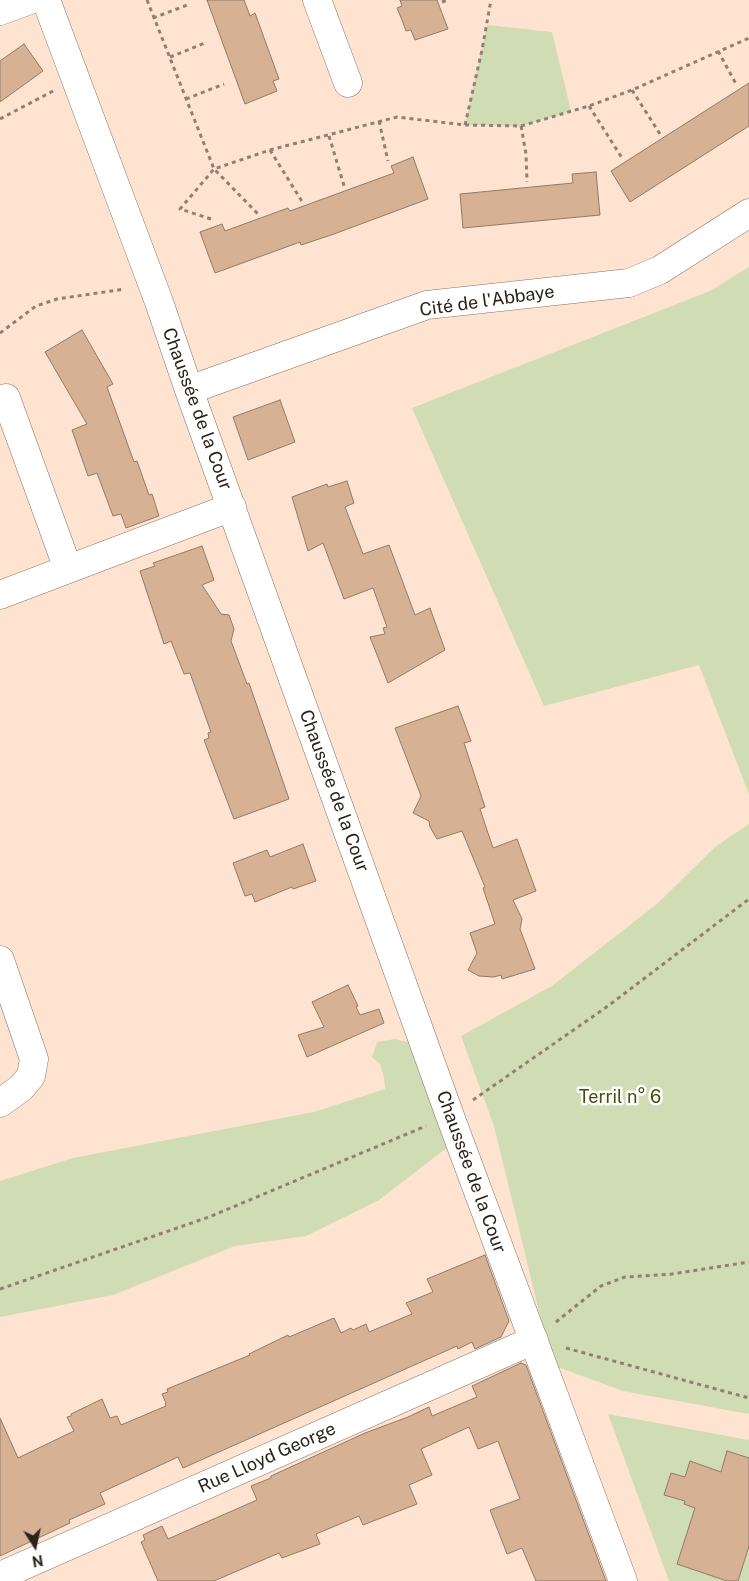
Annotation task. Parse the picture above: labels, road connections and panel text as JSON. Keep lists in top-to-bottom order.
{
  "streets": {
    "street": ["Cité de l'Abbaye", "Chaussée de la Cour", "Rue Lloyd George"]
  },
  "crossings": [
    ["Cité de l'Abbaye", "Chaussée de la Cour"],
    ["Chaussée de la Cour", "Rue Lloyd George"]
  ],
  "parks": ["Terril n° 6"],
  "north": "bottom"
}
